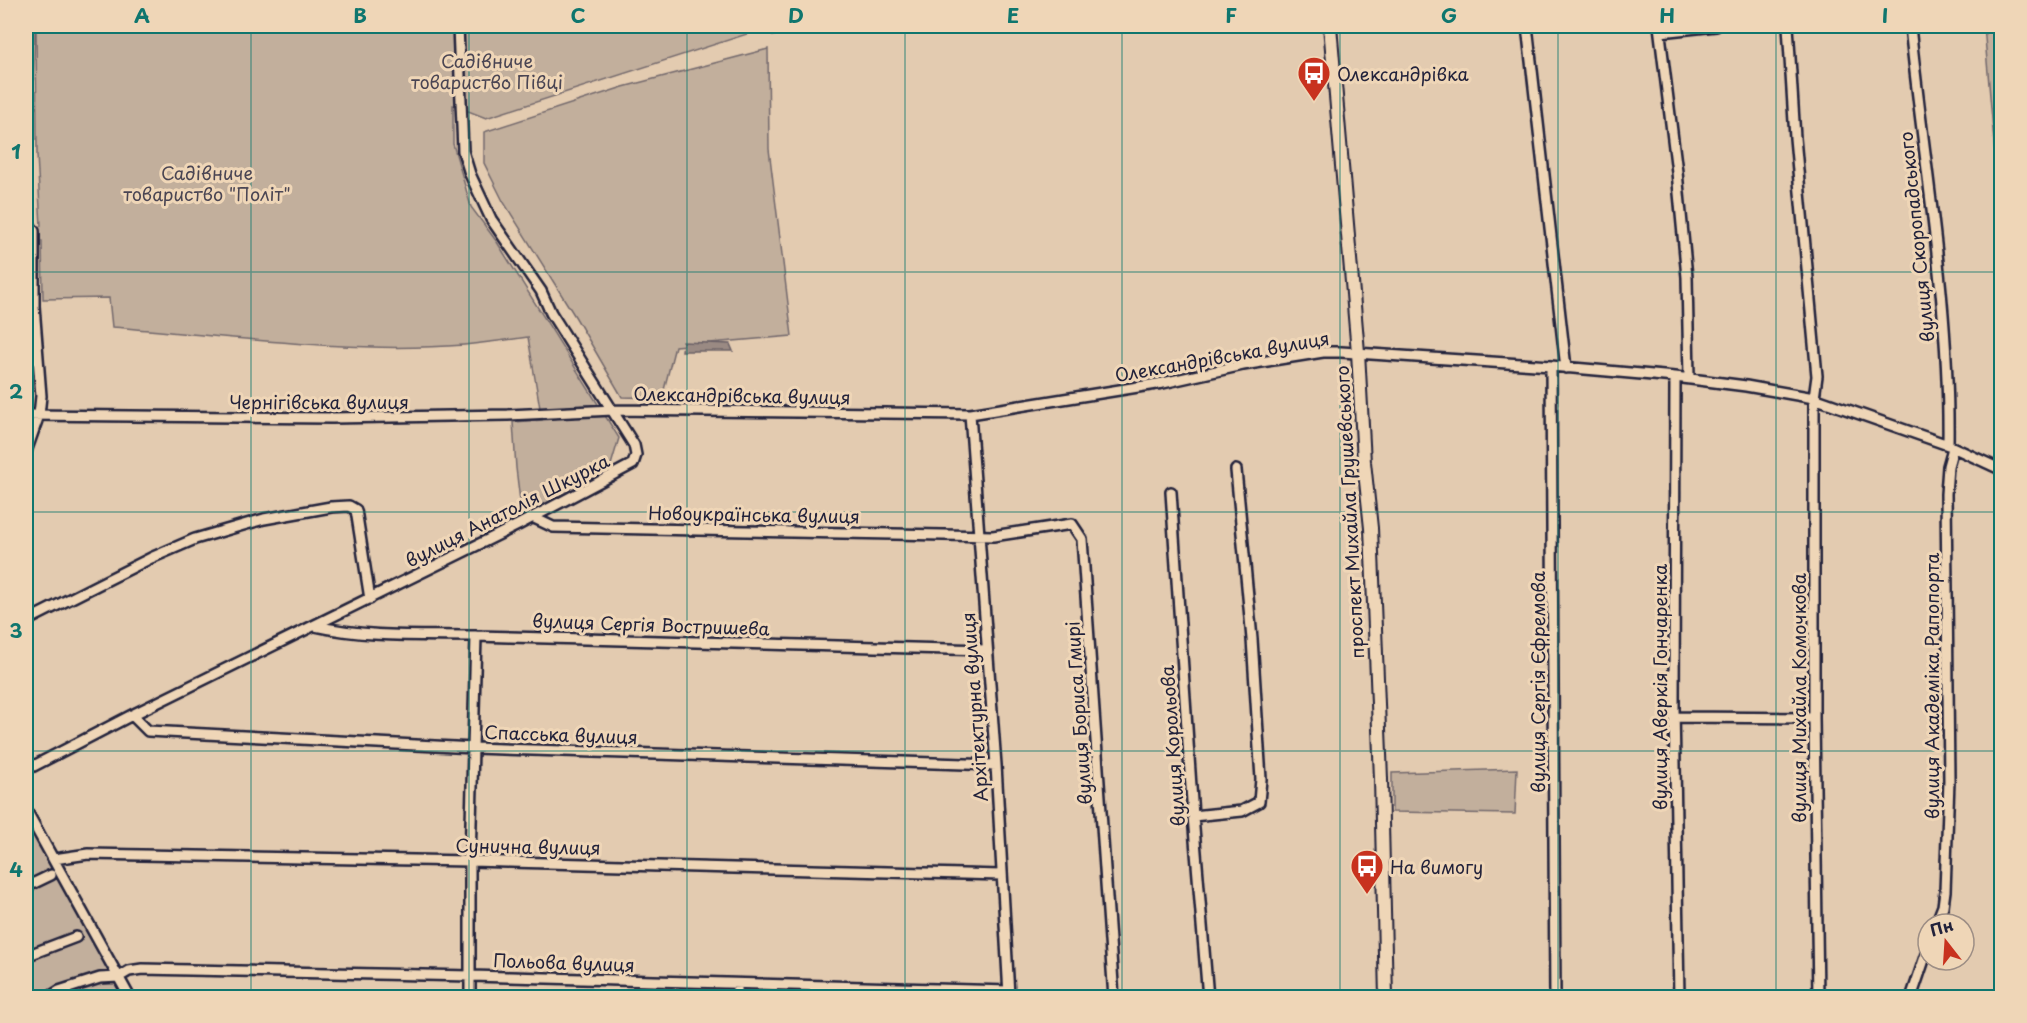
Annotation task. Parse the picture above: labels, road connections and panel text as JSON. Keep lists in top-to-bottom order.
{
  "streets": {
    "street": [
      "вулиця Скоропадського",
      "Олександрівська вулиця",
      "Чернігівська вулиця",
      "вулиця Анатолія Шкурка",
      "проспект Михайла Грушевського",
      "Новоукраїнська вулиця",
      "вулиця Сергія Востришева",
      "вулиця Сергія Єфремова",
      "вулиця Академіка Рапопорта",
      "вулиця Аверкія Гончаренка",
      "вулиця Михайла Комочкова",
      "Архітектурна вулиця",
      "вулиця Бориса Гмирі",
      "Спасська вулиця",
      "вулиця Корольова",
      "Сунична вулиця",
      "Польова вулиця"
    ]
  },
  "crossings": [
    ["вулиця Скоропадського", "Олександрівська вулиця"],
    ["вулиця Скоропадського", "вулиця Академіка Рапопорта"],
    ["Олександрівська вулиця", "Чернігівська вулиця"],
    ["Олександрівська вулиця", "вулиця Анатолія Шкурка"],
    ["Олександрівська вулиця", "проспект Михайла Грушевського"],
    ["Олександрівська вулиця", "вулиця Сергія Єфремова"],
    ["Олександрівська вулиця", "вулиця Академіка Рапопорта"],
    ["Олександрівська вулиця", "вулиця Аверкія Гончаренка"],
    ["Олександрівська вулиця", "вулиця Михайла Комочкова"],
    ["Олександрівська вулиця", "Архітектурна вулиця"],
    ["Чернігівська вулиця", "вулиця Анатолія Шкурка"],
    ["вулиця Анатолія Шкурка", "Новоукраїнська вулиця"],
    ["вулиця Анатолія Шкурка", "вулиця Сергія Востришева"],
    ["вулиця Анатолія Шкурка", "Спасська вулиця"],
    ["Новоукраїнська вулиця", "Архітектурна вулиця"],
    ["Новоукраїнська вулиця", "вулиця Бориса Гмирі"],
    ["вулиця Сергія Востришева", "Архітектурна вулиця"],
    ["Архітектурна вулиця", "вулиця Бориса Гмирі"],
    ["Архітектурна вулиця", "Спасська вулиця"],
    ["Архітектурна вулиця", "Сунична вулиця"],
    ["Архітектурна вулиця", "Польова вулиця"]
  ],
  "parks": ["Садівниче товариство Півці", "Садівниче товариство \"Політ\""],
  "places": {
    "bus stop": ["Олександрівка", "На вимогу"]
  },
  "north": "top",
  "grid": {
    "columns": [
      "A",
      "B",
      "C",
      "D",
      "E",
      "F",
      "G",
      "H",
      "I"
    ],
    "rows": [
      "1",
      "2",
      "3",
      "4"
    ]
  }
}
